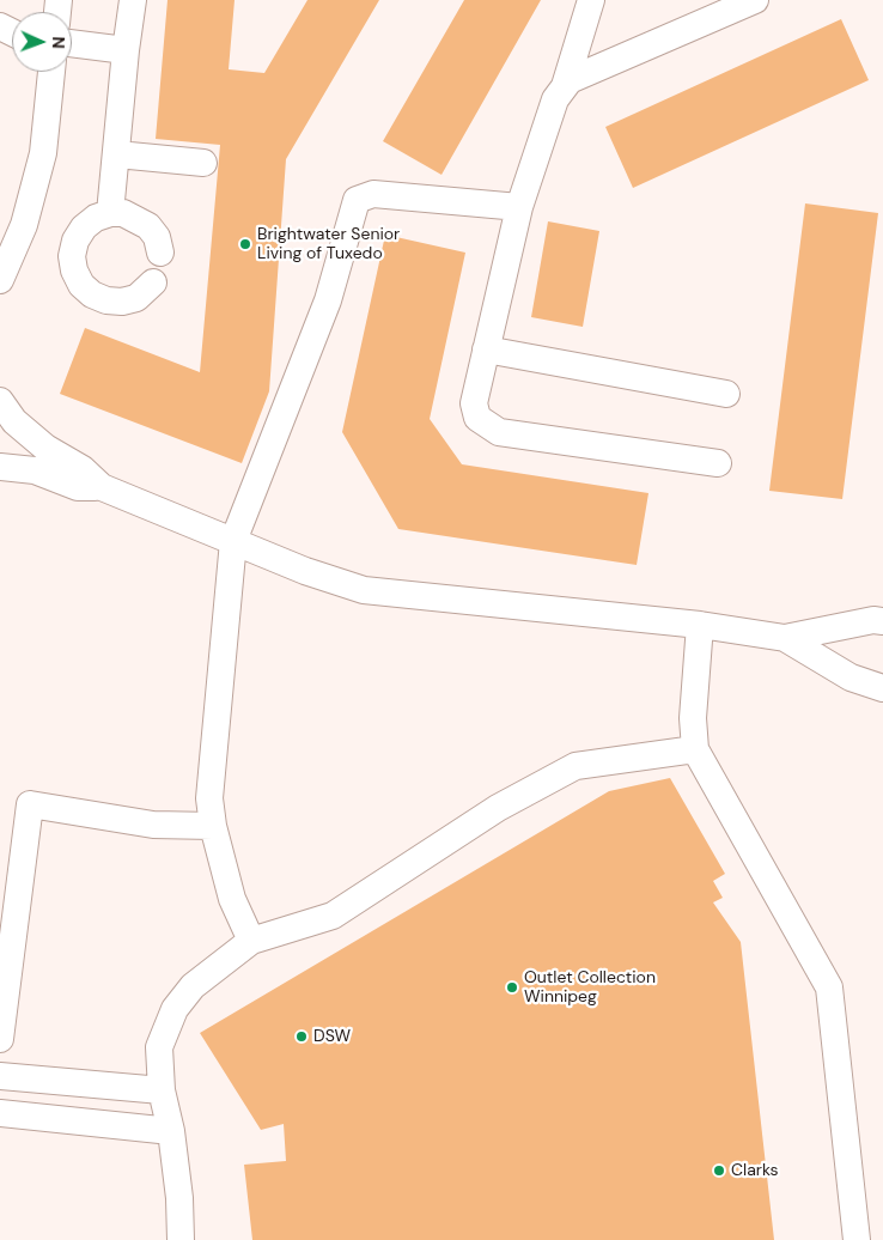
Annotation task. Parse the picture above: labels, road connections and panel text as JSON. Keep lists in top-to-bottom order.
{
  "places": [
    "Brightwater Senior Living of Tuxedo",
    "Outlet Collection Winnipeg",
    "DSW",
    "Clarks"
  ],
  "north": "right"
}
